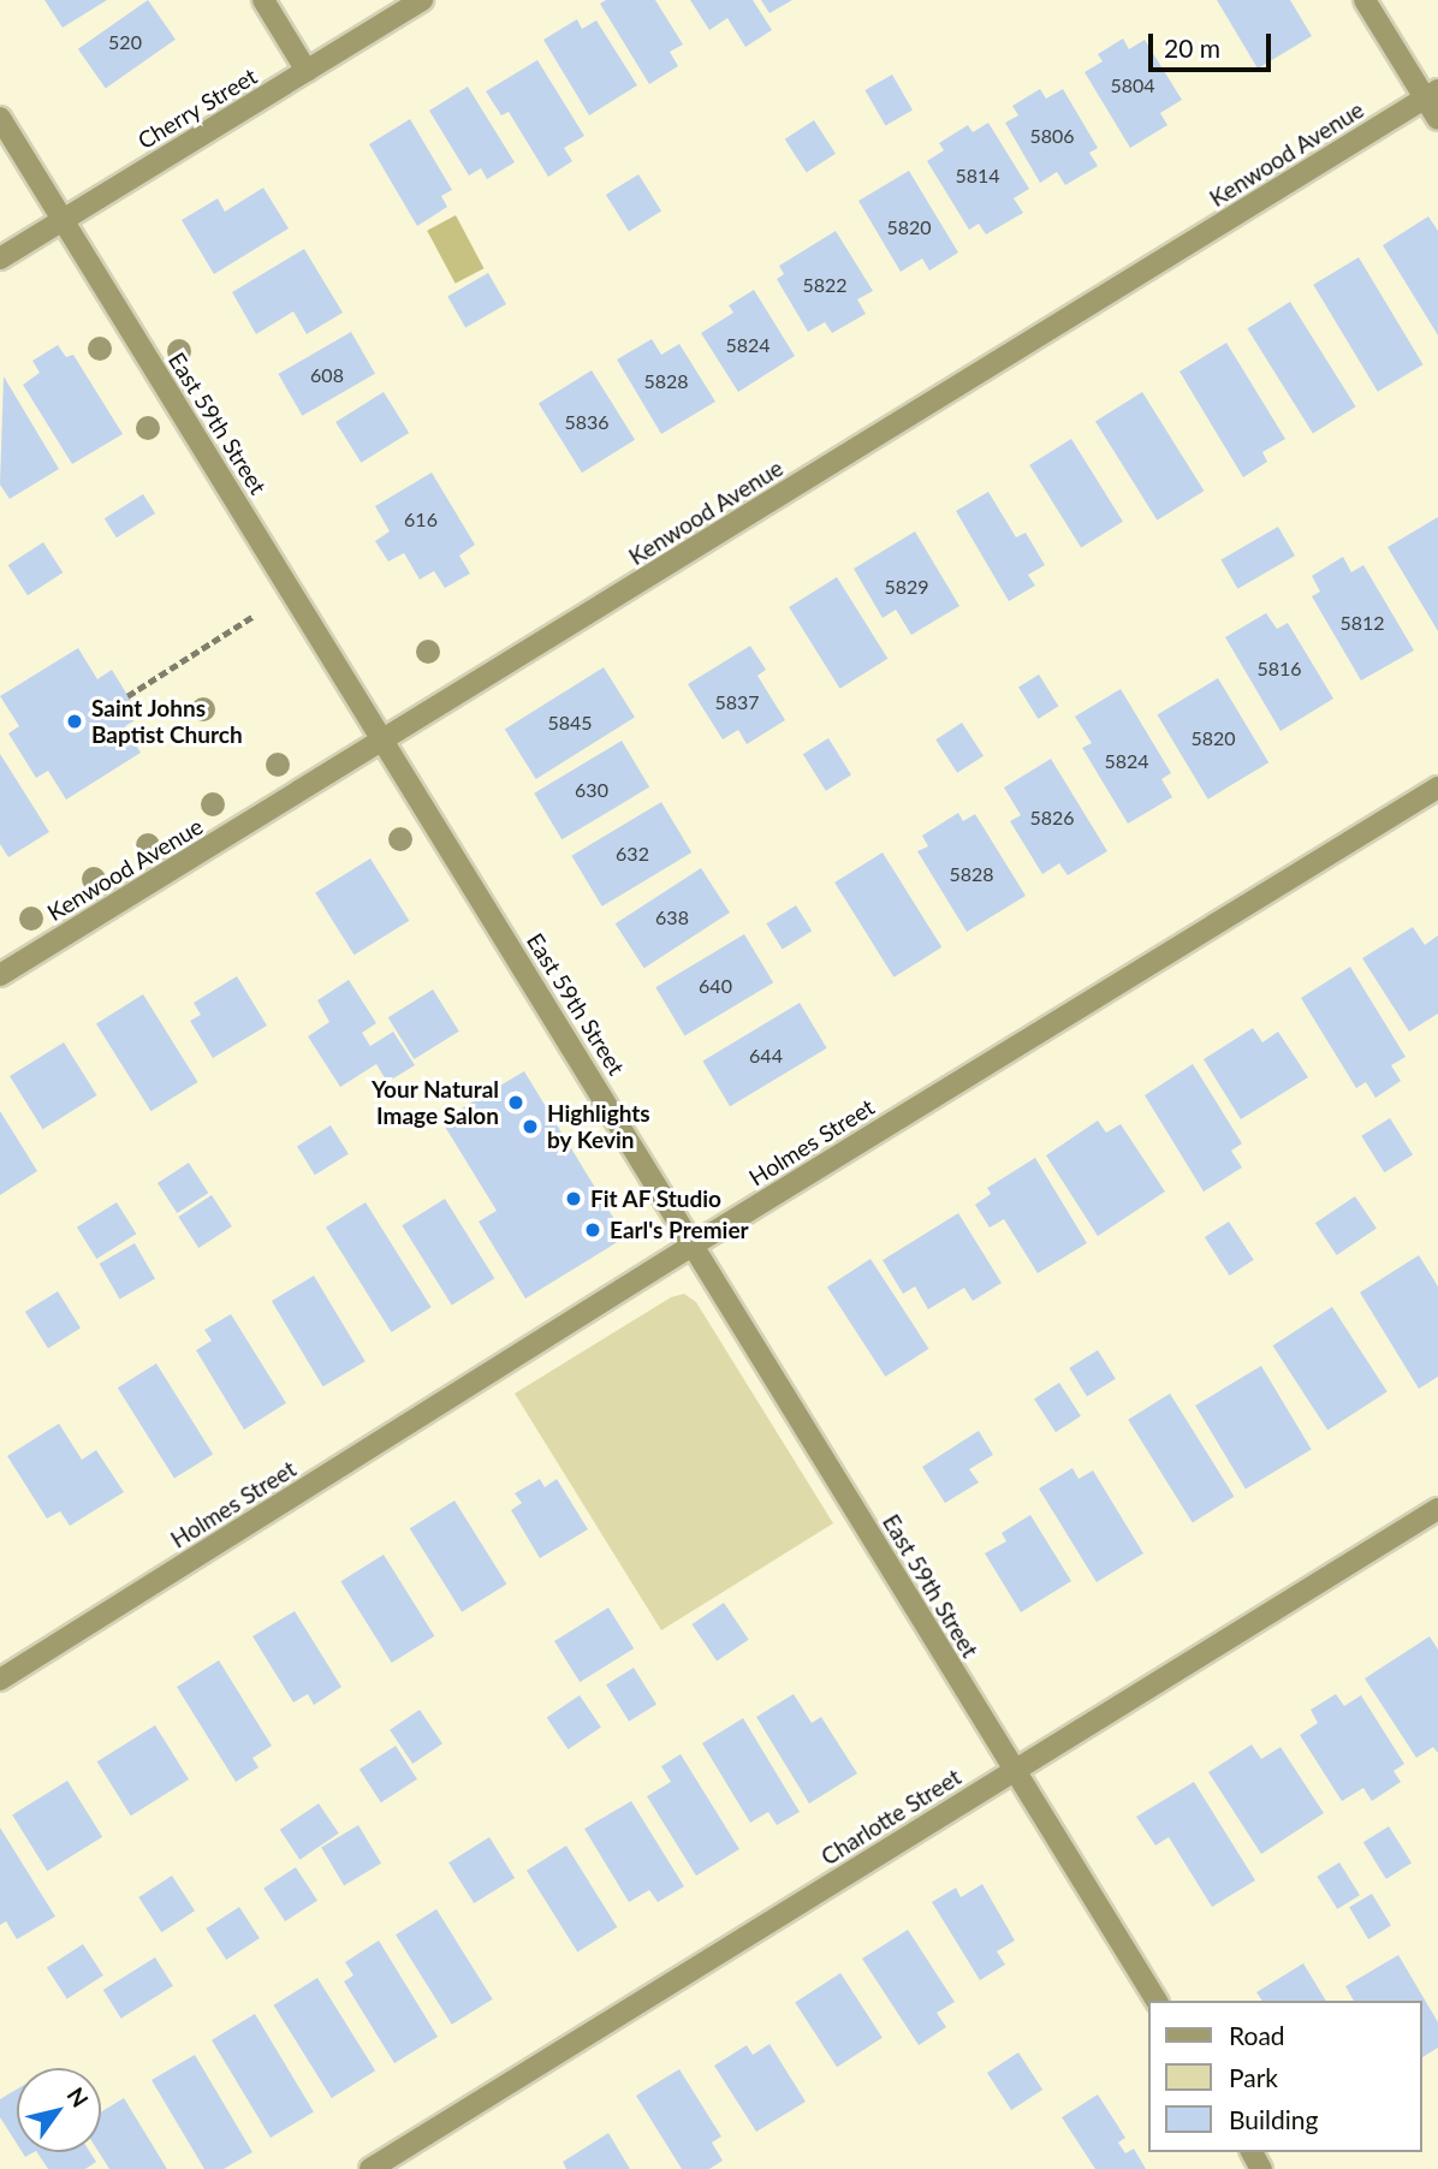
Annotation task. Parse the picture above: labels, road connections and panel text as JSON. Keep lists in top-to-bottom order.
{
  "streets": {
    "street": [
      "Cherry Street",
      "Kenwood Avenue",
      "East 59th Street",
      "Holmes Street",
      "Charlotte Street"
    ]
  },
  "crossings": [
    ["Cherry Street", "East 59th Street"],
    ["Kenwood Avenue", "East 59th Street"],
    ["East 59th Street", "Holmes Street"],
    ["East 59th Street", "Charlotte Street"]
  ],
  "places": [
    "Saint Johns Baptist Church",
    "Your Natural Image Salon",
    "Highlights by Kevin",
    "Fit AF Studio",
    "Earl's Premier"
  ],
  "house_numbers": [
    "520",
    "5804",
    "5806",
    "5814",
    "5820",
    "5822",
    "5824",
    "608",
    "5828",
    "5836",
    "616",
    "5829",
    "5812",
    "5816",
    "5837",
    "5845",
    "5820",
    "5824",
    "630",
    "5826",
    "632",
    "5828",
    "638",
    "640",
    "644"
  ],
  "legend": ["Road", "Park", "Building"],
  "scale_bar": "20 m",
  "north": "top right"
}
